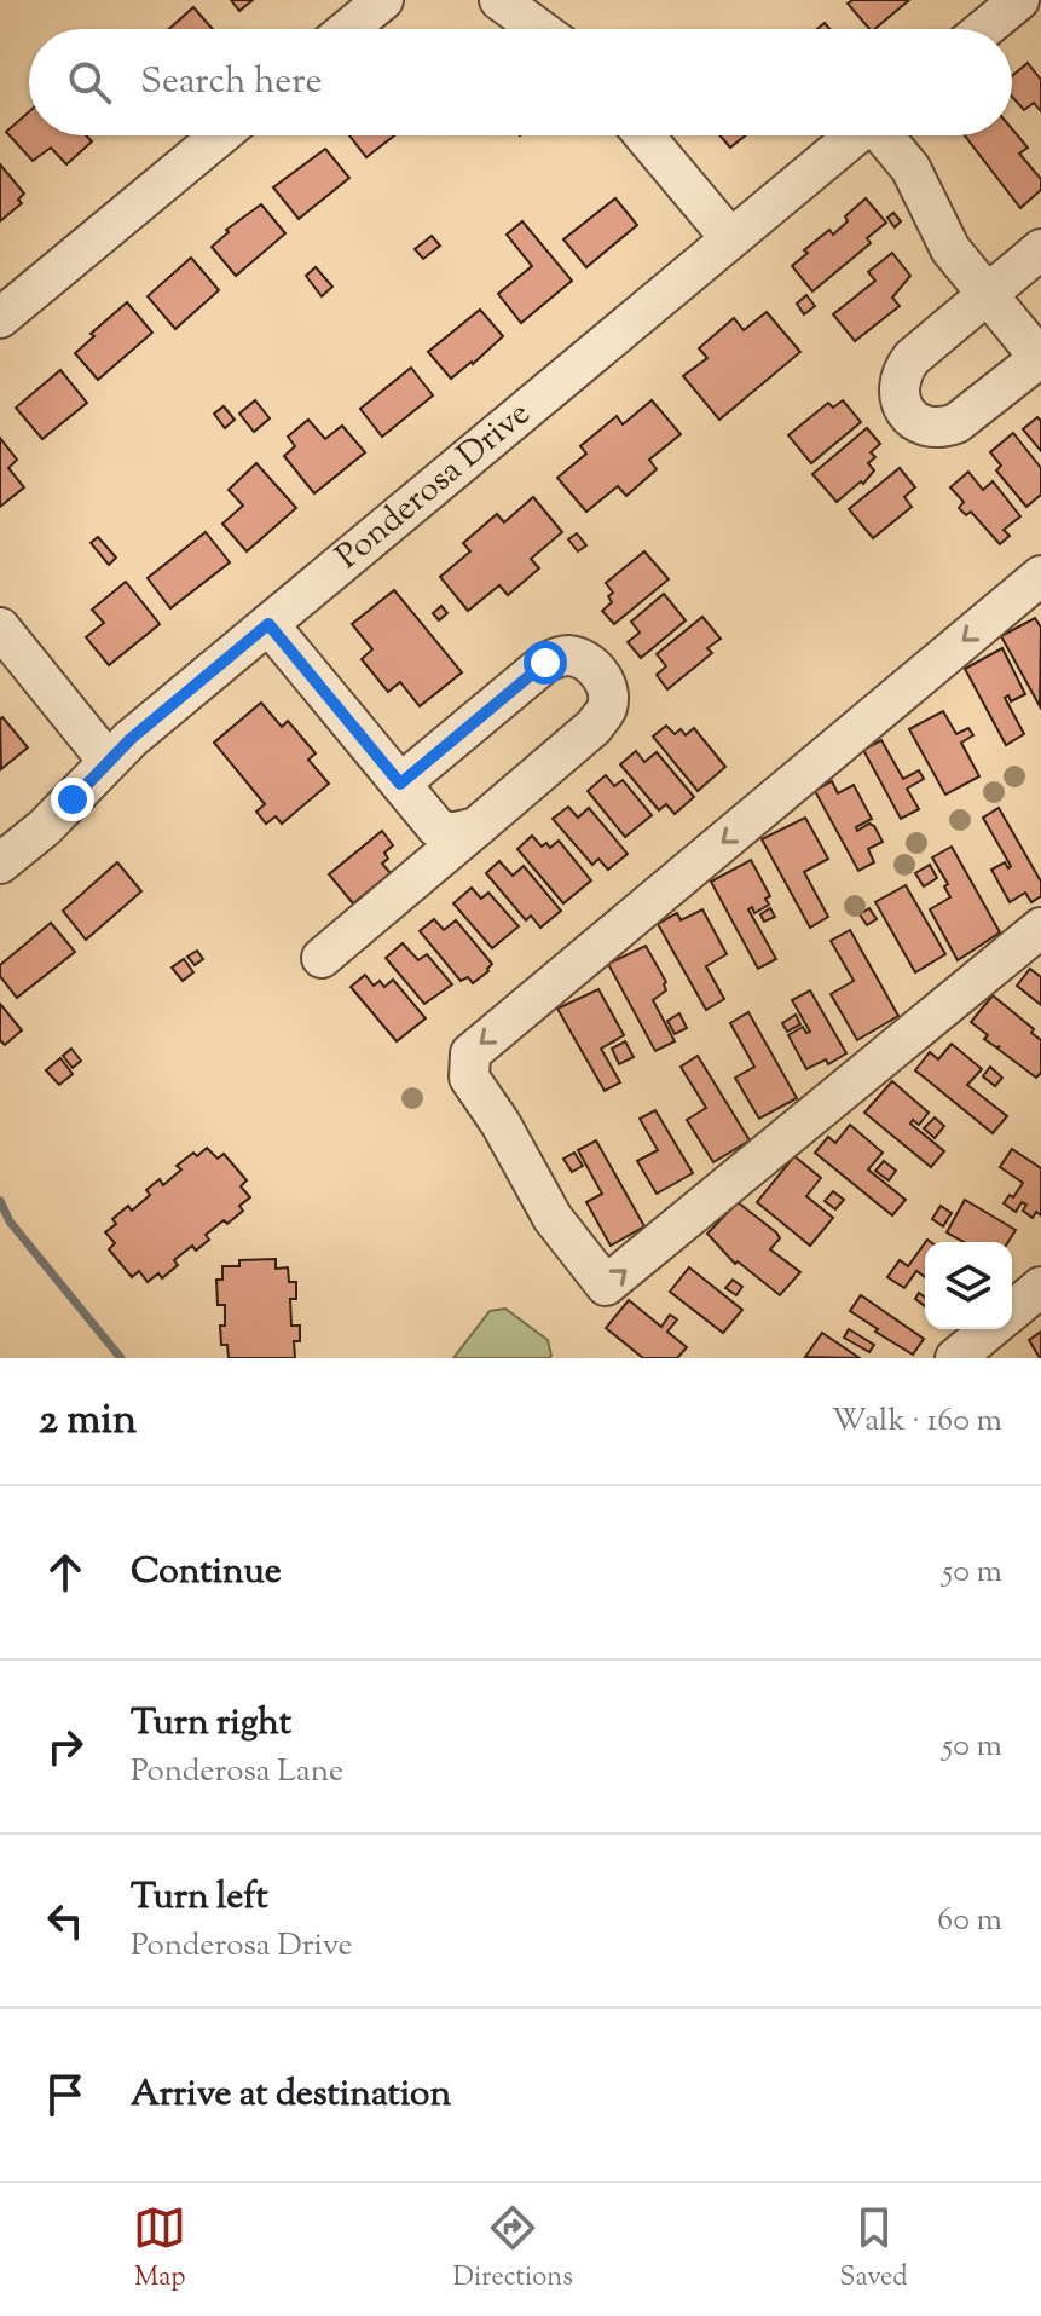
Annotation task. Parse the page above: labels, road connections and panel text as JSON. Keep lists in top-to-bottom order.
{
  "streets": {
    "street": ["Ponderosa Drive"]
  },
  "page": {
    "search": "Search here",
    "heading": ["2 min", "Walk · 160 m"],
    "list": [
      ["Continue", "50 m"],
      ["Turn right", "Ponderosa Lane", "50 m"],
      ["Turn left", "Ponderosa Drive", "60 m"],
      "Arrive at destination"
    ],
    "nav": ["Map", "Directions", "Saved"]
  }
}
